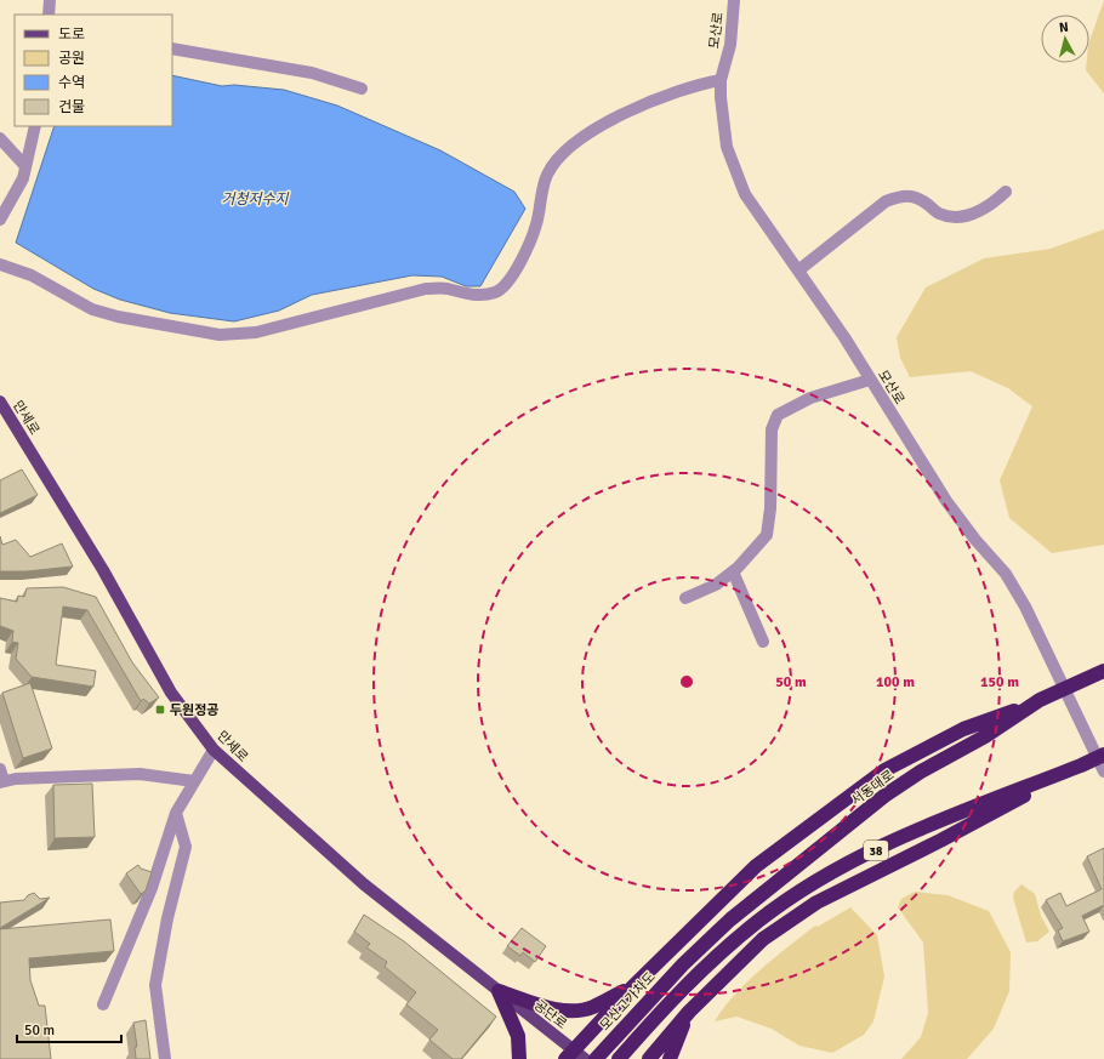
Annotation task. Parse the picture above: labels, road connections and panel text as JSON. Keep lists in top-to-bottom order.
{
  "streets": {
    "highway": ["서동대로", "38", "모산고가차도"],
    "main road": ["만세로", "공단로"],
    "street": ["모산로"]
  },
  "crossings": [
    ["만세로", "공단로"],
    ["서동대로", "모산고가차도"]
  ],
  "water": ["거청저수지"],
  "places": {
    "transit": ["두원정공"]
  },
  "legend": [
    "도로",
    "공원",
    "수역",
    "건물"
  ],
  "scale_bar": "50 m",
  "north": "top",
  "rings": ["50 m", "100 m", "150 m"]
}
